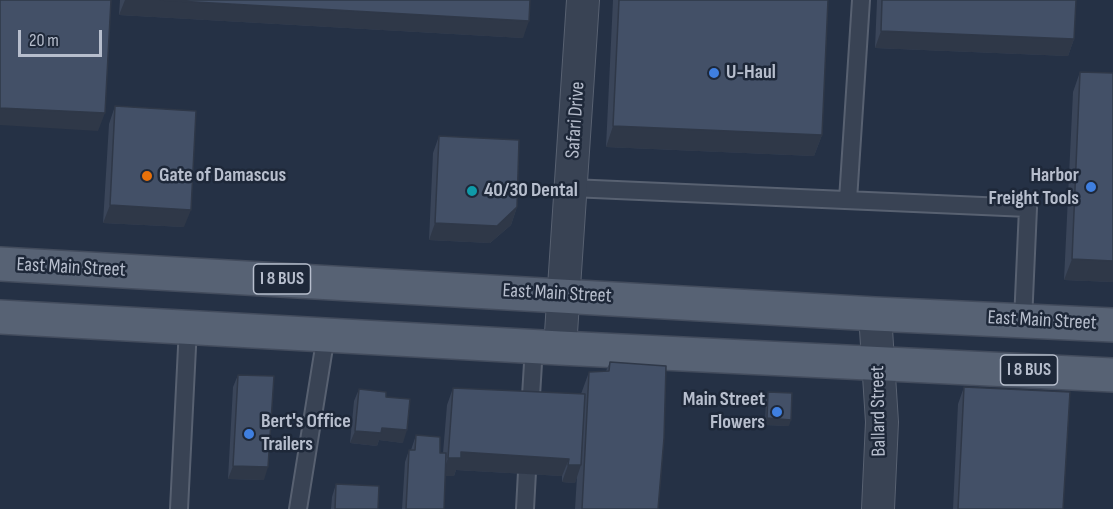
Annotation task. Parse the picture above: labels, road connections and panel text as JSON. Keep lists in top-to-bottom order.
{
  "streets": {
    "main road": ["East Main Street", "I 8 BUS"],
    "street": ["Safari Drive", "Ballard Street"]
  },
  "crossings": [
    ["Safari Drive", "East Main Street"],
    ["Safari Drive", "I 8 BUS"],
    ["East Main Street", "Ballard Street"],
    ["I 8 BUS", "Ballard Street"]
  ],
  "places": [
    "U-Haul",
    "Gate of Damascus",
    "Harbor Freight Tools",
    "40/30 Dental",
    "Main Street Flowers",
    "Bert's Office Trailers"
  ],
  "scale_bar": "20 m"
}
